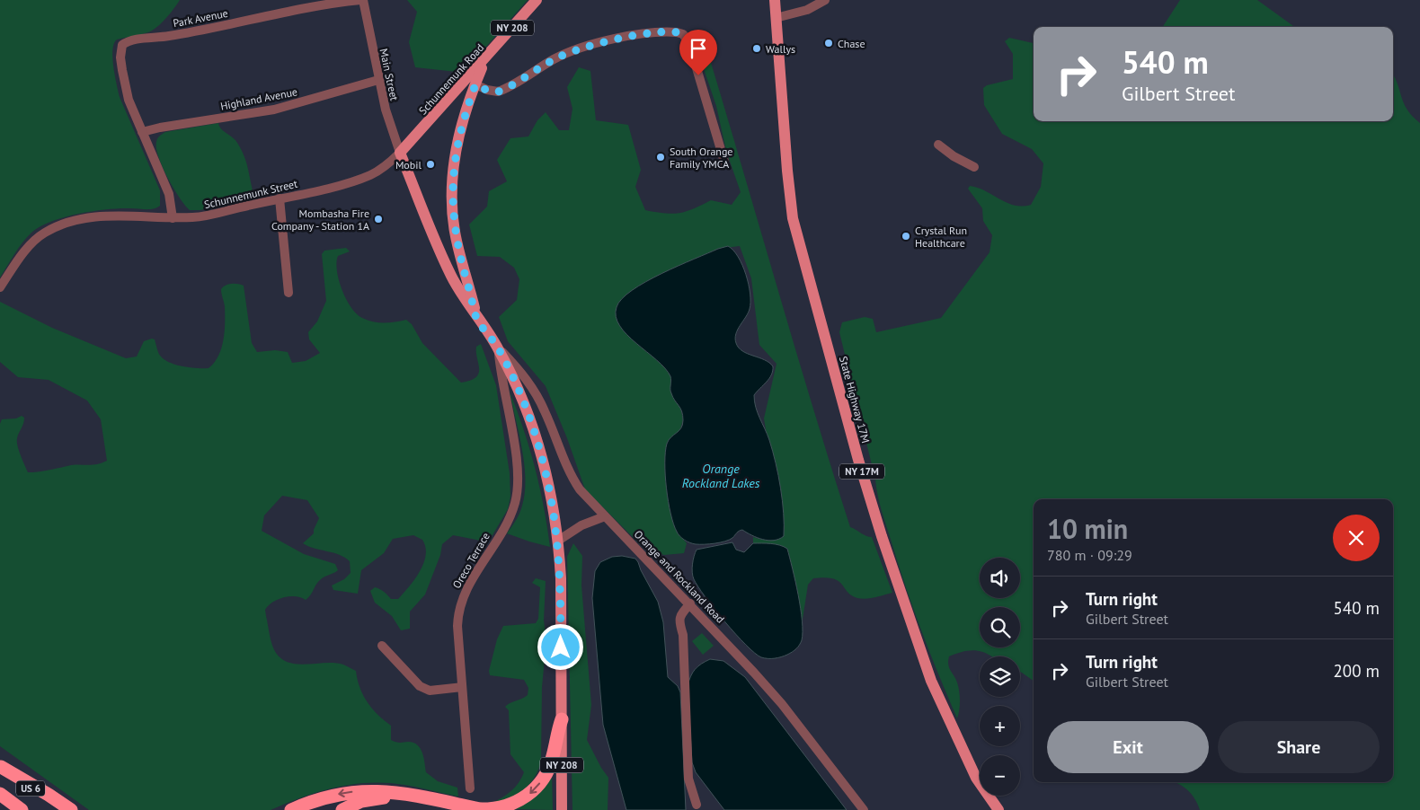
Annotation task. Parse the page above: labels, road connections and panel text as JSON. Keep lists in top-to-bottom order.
{
  "streets": {
    "highway": ["US 6"],
    "main road": [
      "NY 208",
      "Schunnemunk Road",
      "State Highway 17M",
      "NY 17M"
    ],
    "street": [
      "Park Avenue",
      "Main Street",
      "Highland Avenue",
      "Schunnemunk Street",
      "Oreco Terrace",
      "Orange and Rockland Road"
    ]
  },
  "crossings": [
    ["Park Avenue", "Main Street"],
    ["Park Avenue", "Highland Avenue"],
    ["NY 208", "Main Street"],
    ["NY 208", "Schunnemunk Road"],
    ["NY 208", "Schunnemunk Street"],
    ["NY 208", "Oreco Terrace"],
    ["NY 208", "Orange and Rockland Road"],
    ["Main Street", "Schunnemunk Road"],
    ["Main Street", "Highland Avenue"],
    ["Main Street", "Schunnemunk Street"],
    ["Schunnemunk Road", "Schunnemunk Street"],
    ["Oreco Terrace", "Orange and Rockland Road"]
  ],
  "water": ["Orange Rockland Lakes"],
  "places": [
    "Chase",
    "Wallys",
    "South Orange Family YMCA",
    "Mobil",
    "Mombasha Fire Company - Station 1A",
    "Crystal Run Healthcare"
  ],
  "page": {
    "turn": ["540 m", "Gilbert Street"],
    "heading": ["10 min", "780 m · 09:29"],
    "map_buttons": ["+", "−"],
    "list": [
      {
        "name": "Turn right",
        "note": "Gilbert Street",
        "value": "540 m"
      },
      {
        "name": "Turn right",
        "note": "Gilbert Street",
        "value": "200 m"
      }
    ],
    "buttons": ["Exit", "Share"]
  }
}
